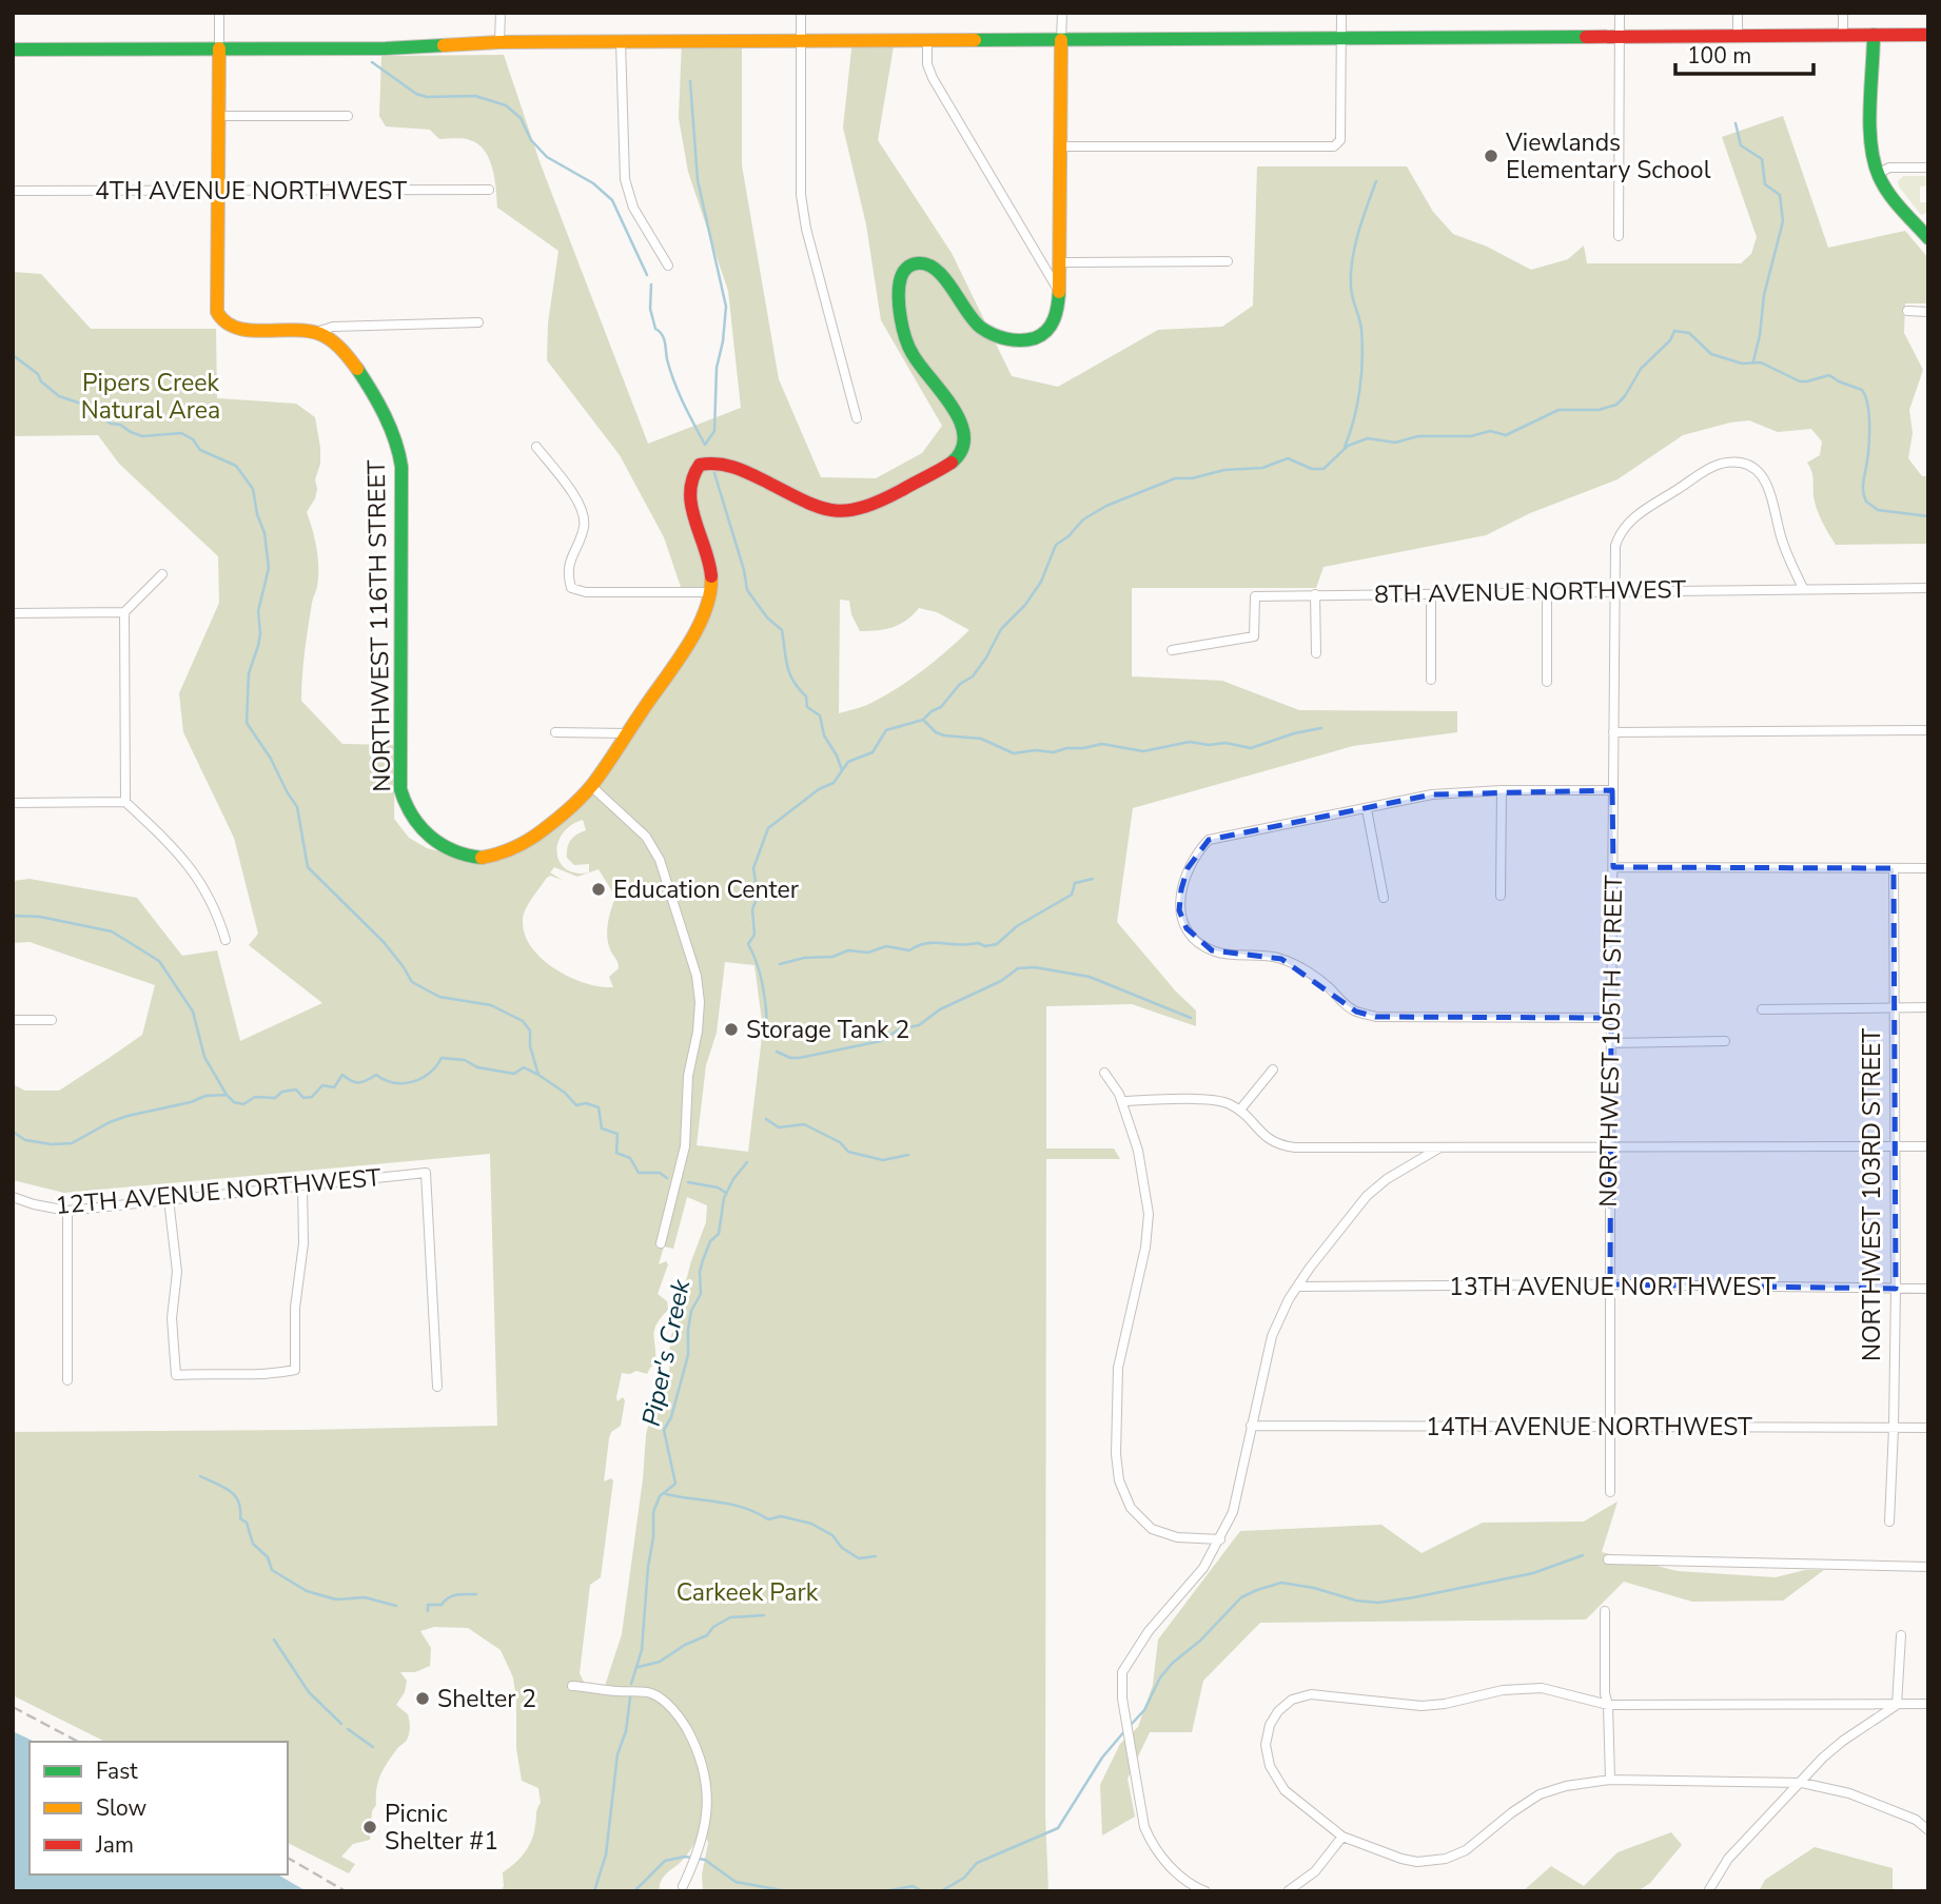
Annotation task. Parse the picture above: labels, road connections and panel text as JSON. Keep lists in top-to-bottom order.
{
  "streets": {
    "street": [
      "4TH AVENUE NORTHWEST",
      "8TH AVENUE NORTHWEST",
      "NORTHWEST 116TH STREET",
      "NORTHWEST 105TH STREET",
      "12TH AVENUE NORTHWEST",
      "NORTHWEST 103RD STREET",
      "13TH AVENUE NORTHWEST",
      "14TH AVENUE NORTHWEST"
    ]
  },
  "crossings": [
    ["8TH AVENUE NORTHWEST", "NORTHWEST 105TH STREET"],
    ["NORTHWEST 105TH STREET", "13TH AVENUE NORTHWEST"],
    ["NORTHWEST 105TH STREET", "14TH AVENUE NORTHWEST"],
    ["NORTHWEST 103RD STREET", "13TH AVENUE NORTHWEST"],
    ["NORTHWEST 103RD STREET", "14TH AVENUE NORTHWEST"]
  ],
  "water": ["Piper's Creek"],
  "parks": ["Pipers Creek Natural Area", "Carkeek Park"],
  "places": [
    "Viewlands Elementary School",
    "Education Center",
    "Storage Tank 2",
    "Shelter 2",
    "Picnic Shelter #1"
  ],
  "legend": ["Fast", "Slow", "Jam"],
  "scale_bar": "100 m"
}
